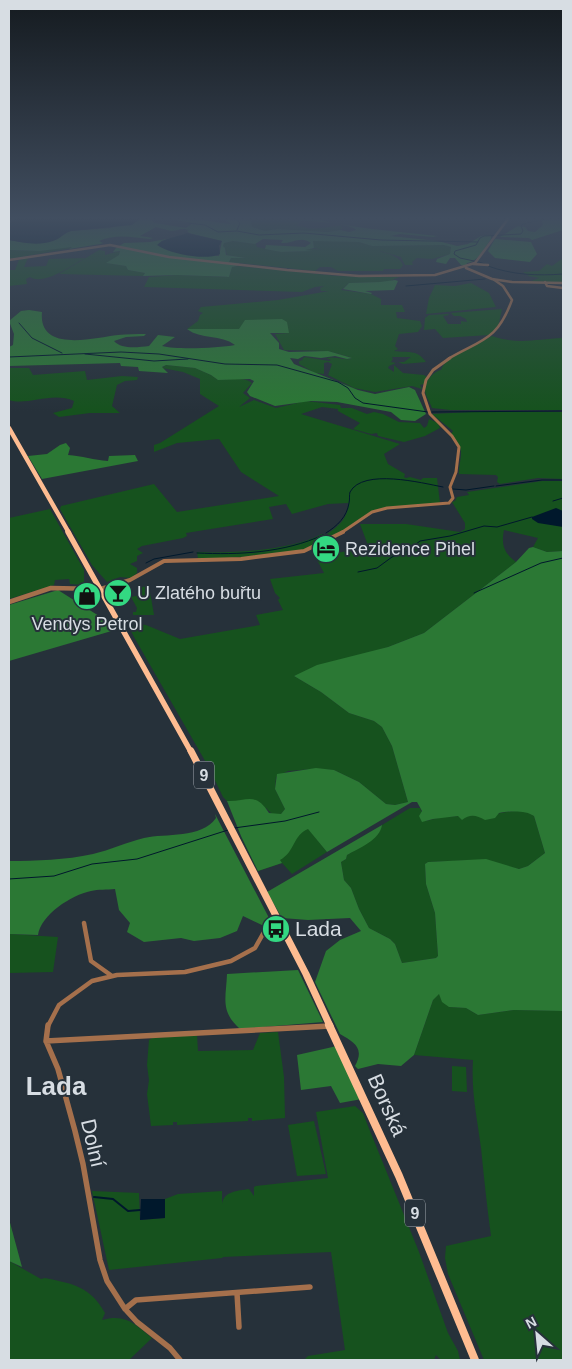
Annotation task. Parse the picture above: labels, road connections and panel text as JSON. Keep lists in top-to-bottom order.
{
  "streets": {
    "main road": ["9", "Borská"],
    "street": ["Dolní"]
  },
  "crossings": [
    ["9", "Borská"]
  ],
  "districts": ["Lada"],
  "places": {
    "hotel": ["Rezidence Pihel"],
    "bar": ["U Zlatého buřtu"],
    "shop": ["Vendys Petrol"],
    "bus stop": ["Lada"]
  },
  "north": "top left"
}
